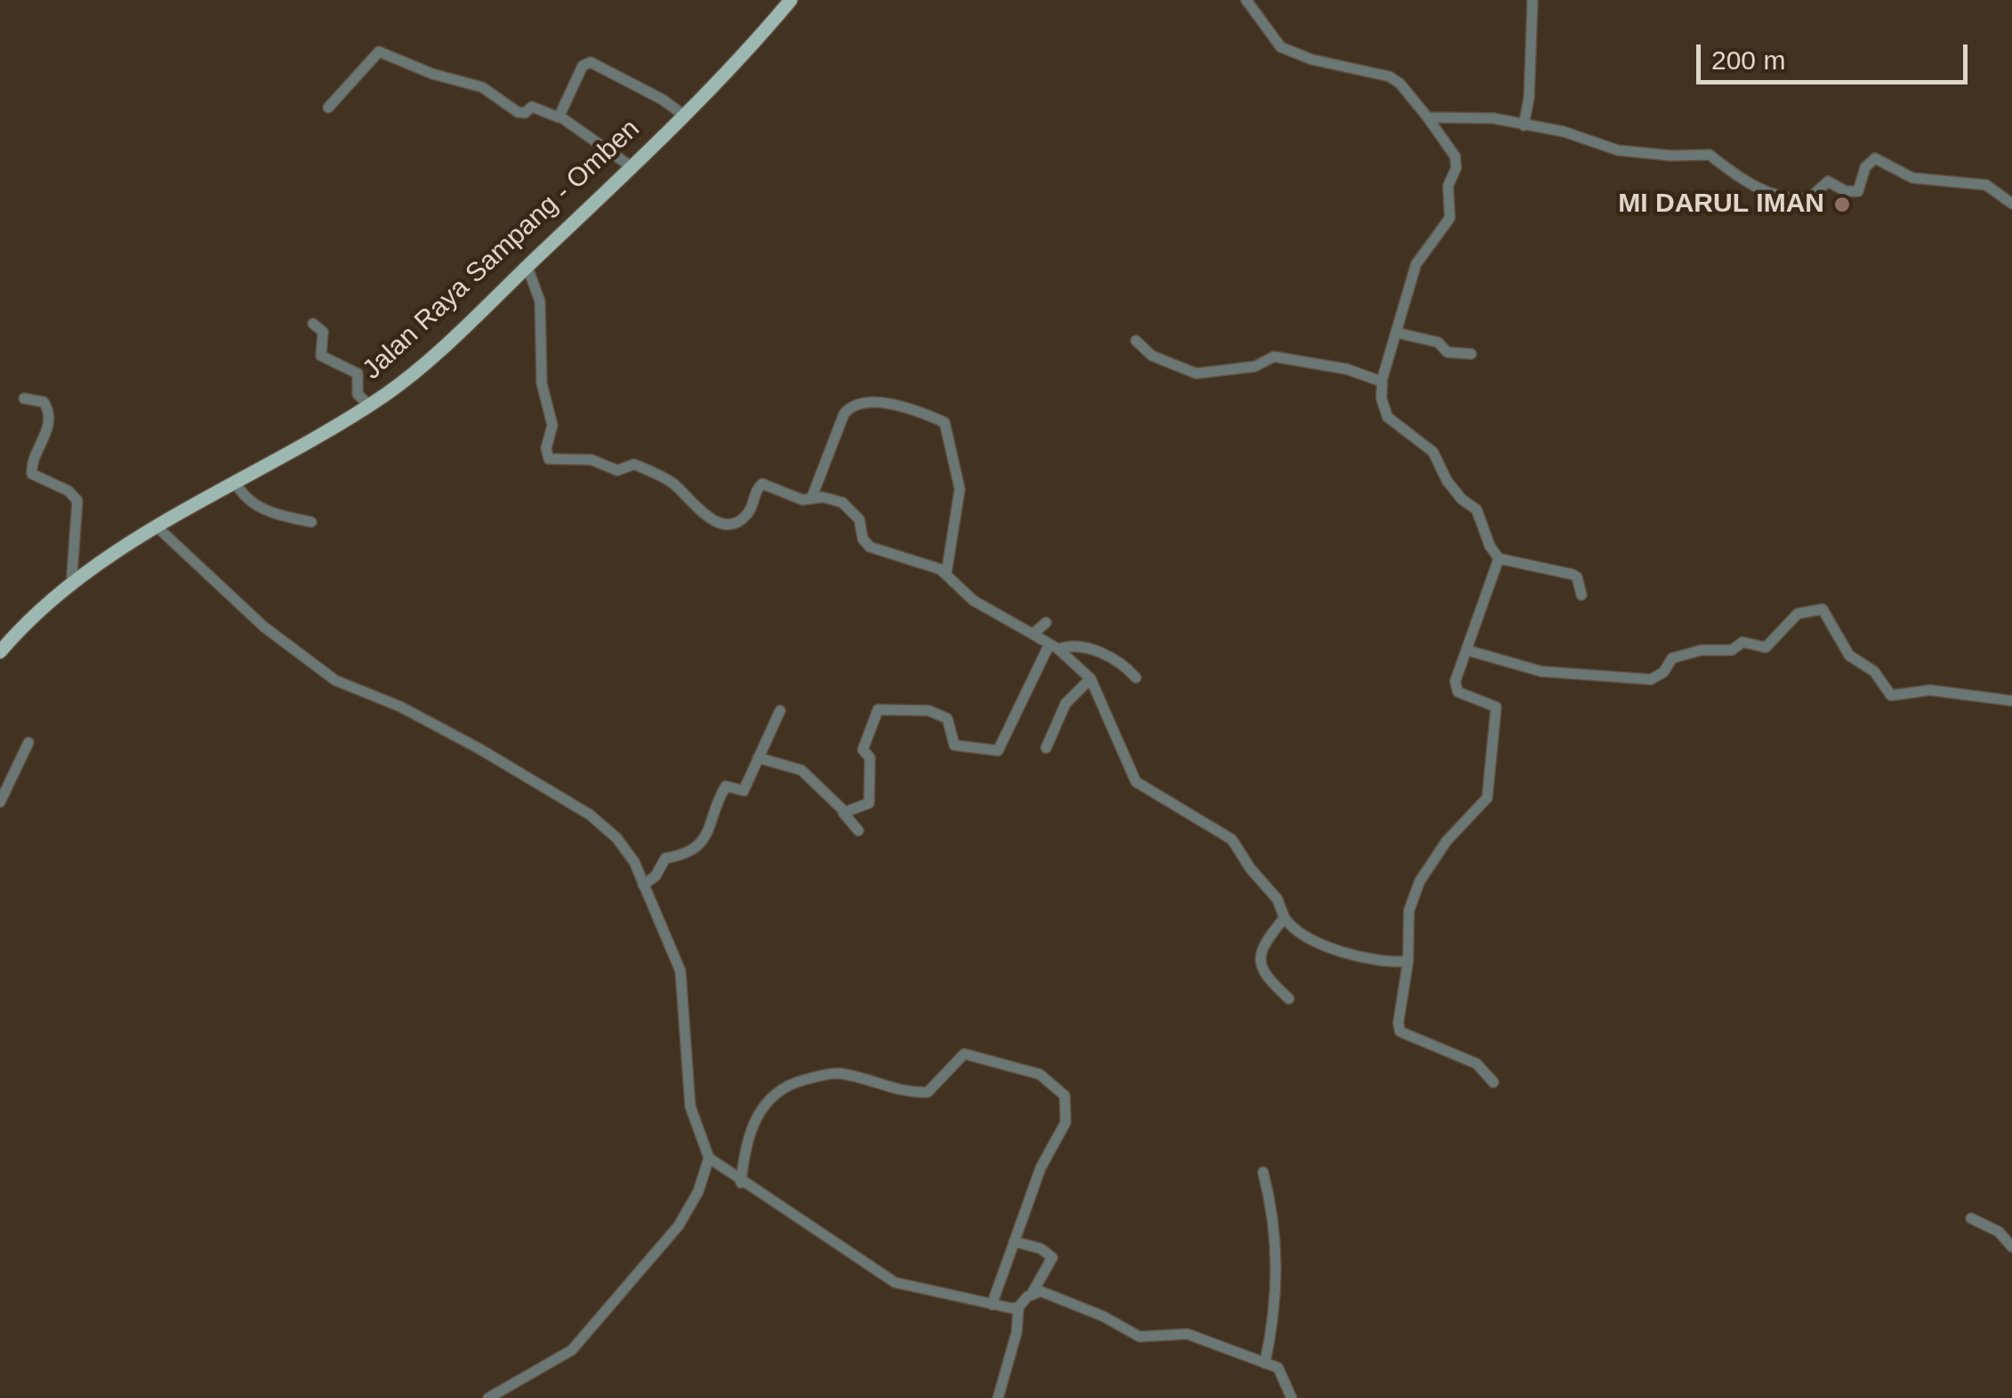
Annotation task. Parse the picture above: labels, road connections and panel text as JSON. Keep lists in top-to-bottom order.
{
  "streets": {
    "main road": ["Jalan Raya Sampang - Omben"]
  },
  "places": ["MI DARUL IMAN"],
  "scale_bar": "200 m"
}
